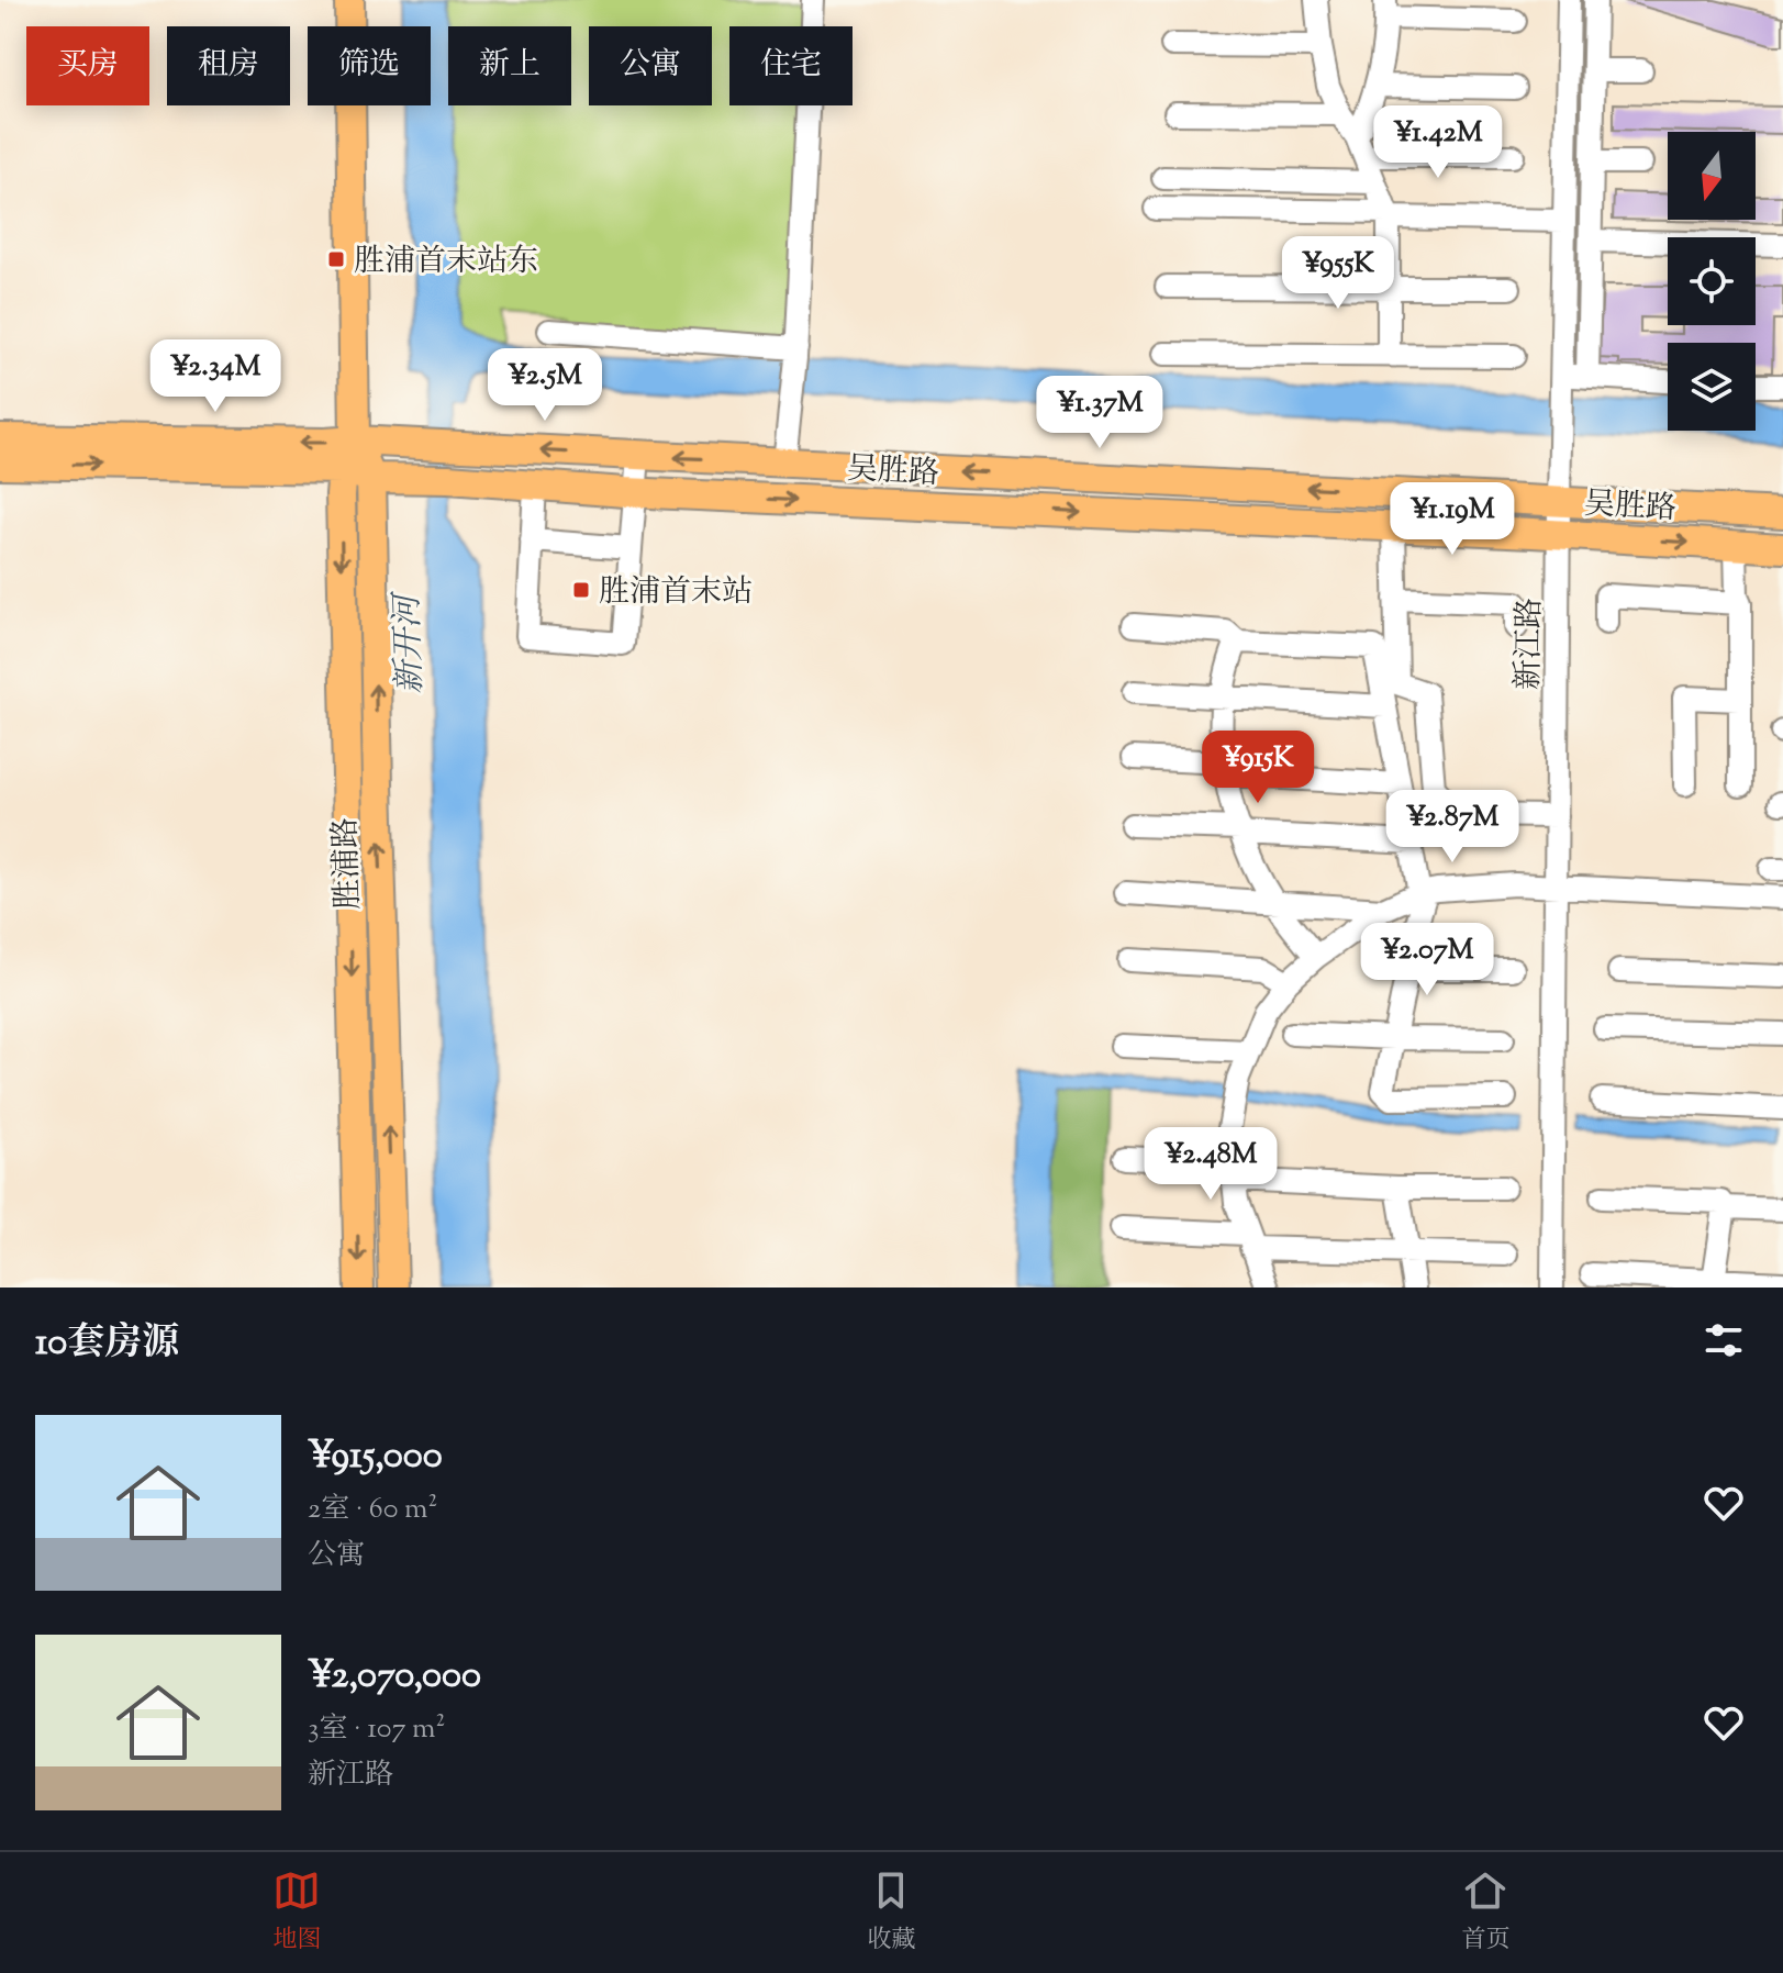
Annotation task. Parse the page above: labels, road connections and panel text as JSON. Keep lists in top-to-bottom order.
{
  "streets": {
    "main road": ["吴胜路", "胜浦路"],
    "street": ["新江路"]
  },
  "crossings": [
    ["吴胜路", "新江路"],
    ["吴胜路", "胜浦路"]
  ],
  "water": ["新开河"],
  "places": {
    "transit": ["胜浦首末站东", "胜浦首末站"]
  },
  "north": "bottom",
  "page": {
    "chip": [
      "买房",
      "租房",
      "筛选",
      "新上",
      "公寓",
      "住宅"
    ],
    "price": [
      "¥1.42M",
      "¥955K",
      "¥2.34M",
      "¥2.5M",
      "¥1.37M",
      "¥1.19M",
      "¥915K",
      "¥2.87M",
      "¥2.07M",
      "¥2.48M"
    ],
    "heading": "10套房源",
    "list": [
      {
        "name": "¥915,000",
        "note": "2室 · 60 m² · 公寓"
      },
      {
        "name": "¥2,070,000",
        "note": "3室 · 107 m² · 新江路"
      }
    ],
    "tabs": ["地图", "收藏", "首页"]
  }
}
